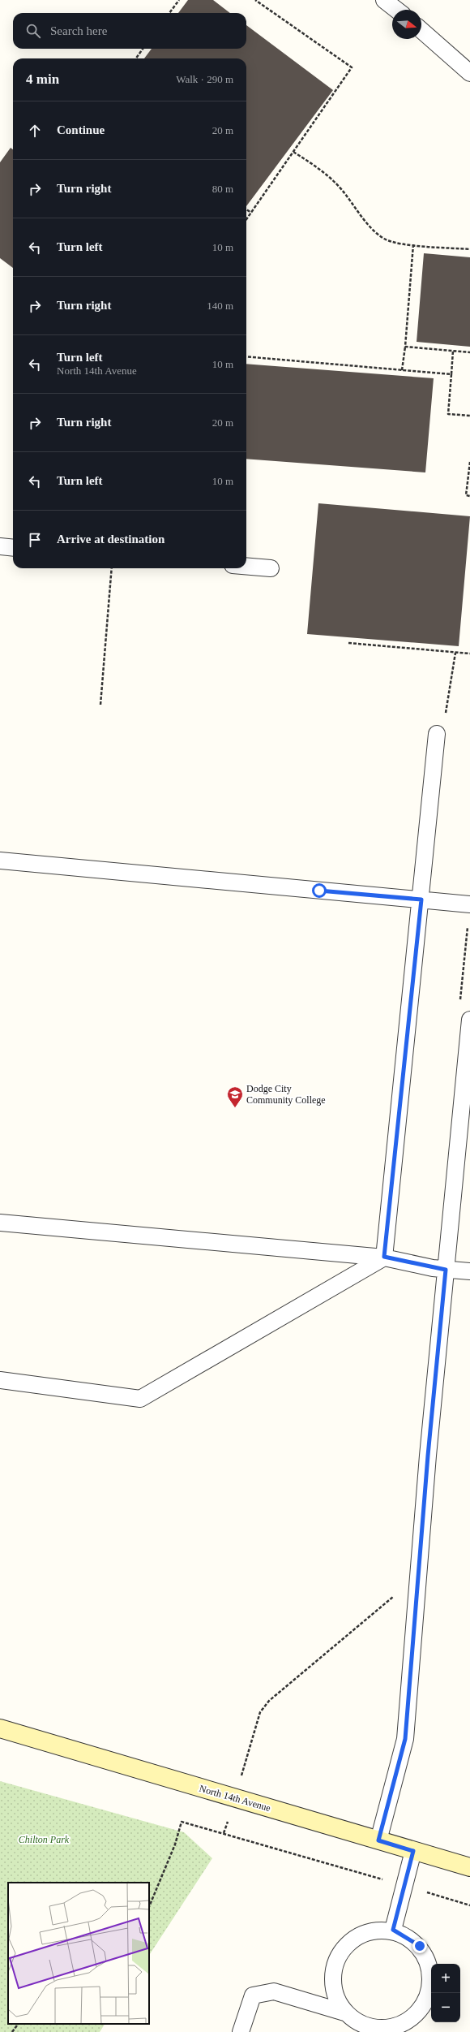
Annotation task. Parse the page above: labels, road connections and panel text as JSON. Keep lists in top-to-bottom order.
{
  "streets": {
    "main road": ["North 14th Avenue"]
  },
  "parks": ["Chilton Park"],
  "places": {
    "school or university": ["Dodge City Community College"]
  },
  "north": "right",
  "page": {
    "search": "Search here",
    "heading": ["4 min", "Walk · 290 m"],
    "list": [
      ["Continue", "20 m"],
      ["Turn right", "80 m"],
      ["Turn left", "10 m"],
      ["Turn right", "140 m"],
      ["Turn left", "North 14th Avenue", "10 m"],
      ["Turn right", "20 m"],
      ["Turn left", "10 m"],
      "Arrive at destination"
    ],
    "map_buttons": ["+", "−"]
  }
}
